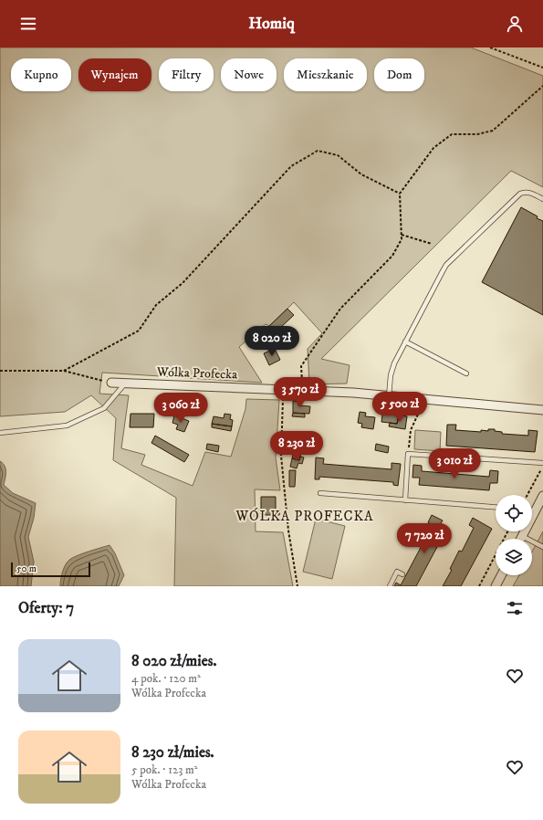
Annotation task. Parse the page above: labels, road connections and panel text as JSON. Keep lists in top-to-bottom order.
{
  "streets": {
    "street": ["Wólka Profecka"]
  },
  "districts": ["WÓLKA PROFECKA"],
  "scale_bar": "50 m",
  "page": {
    "header": "Homiq",
    "chip": [
      "Kupno",
      "Wynajem",
      "Filtry",
      "Nowe",
      "Mieszkanie",
      "Dom"
    ],
    "price": [
      "8 020 zł",
      "3 570 zł",
      "5 500 zł",
      "3 060 zł",
      "8 230 zł",
      "3 010 zł",
      "7 720 zł"
    ],
    "scale": "50 m",
    "heading": "Oferty: 7",
    "list": [
      {
        "name": "8 020 zł/mies.",
        "note": "4 pok. · 120 m² · Wólka Profecka"
      },
      {
        "name": "8 230 zł/mies.",
        "note": "5 pok. · 123 m² · Wólka Profecka"
      }
    ]
  }
}
